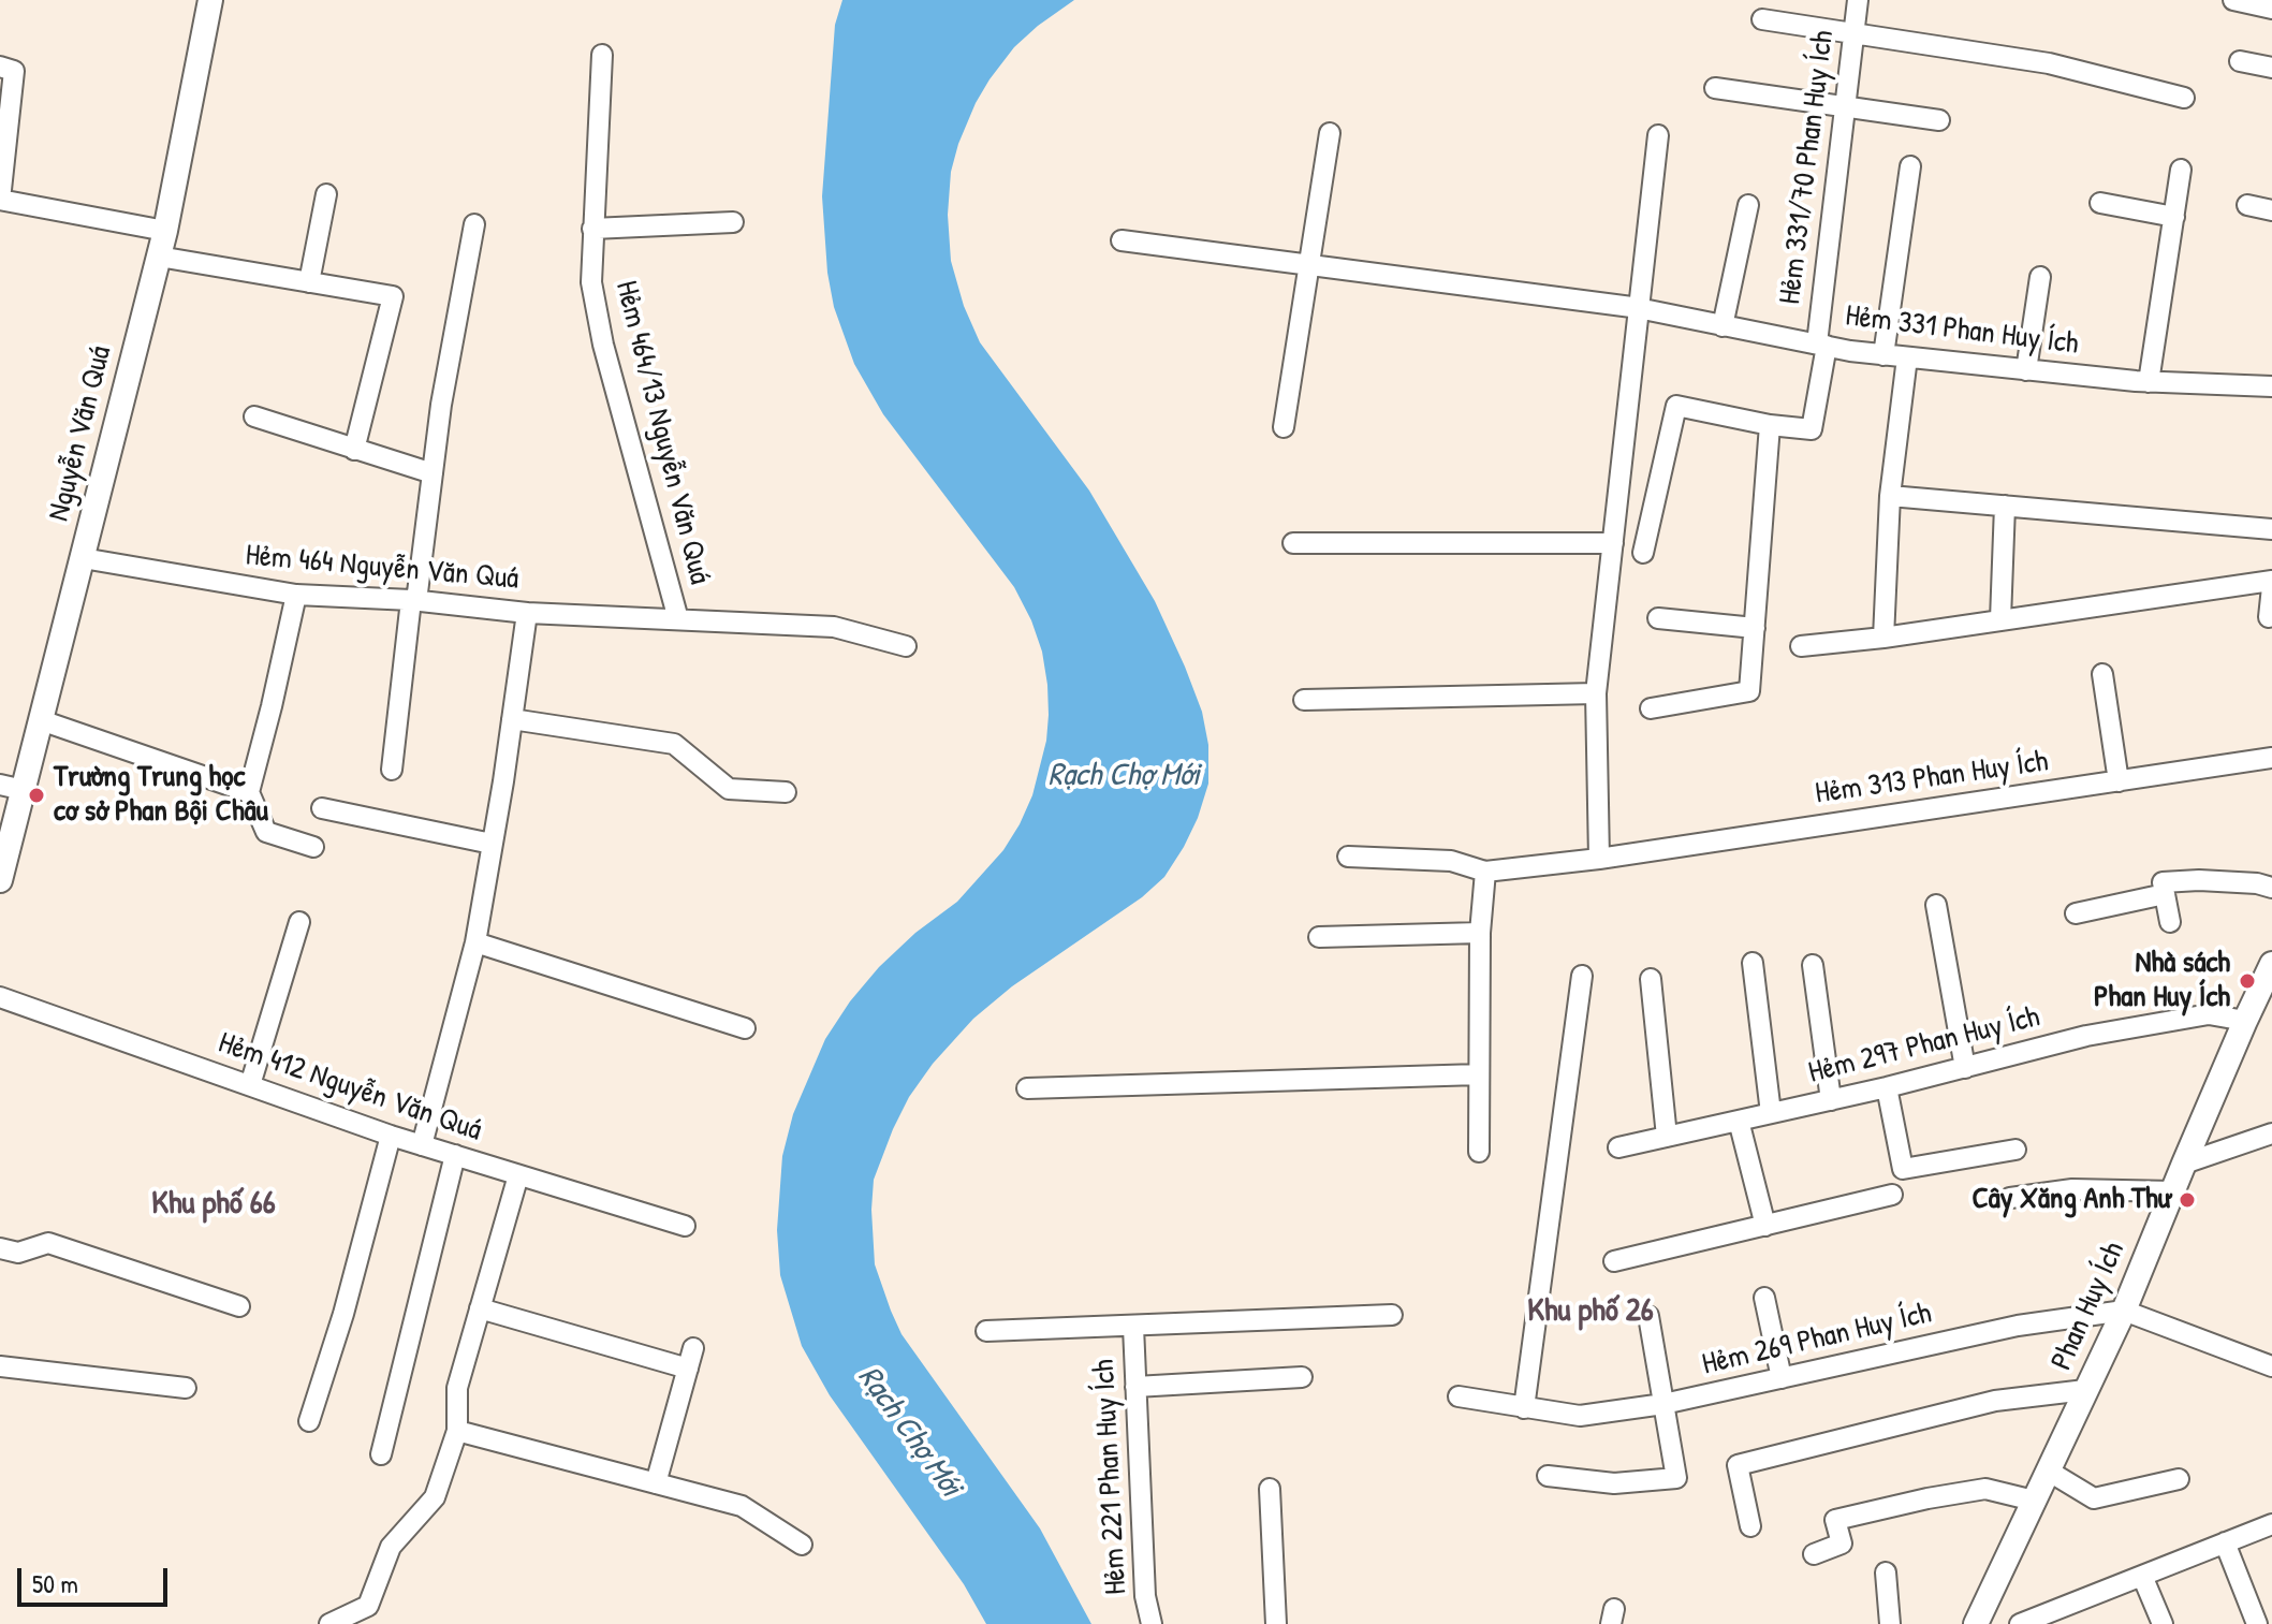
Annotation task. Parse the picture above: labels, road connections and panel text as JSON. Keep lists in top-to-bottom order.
{
  "streets": {
    "main road": ["Nguyễn Văn Quá", "Phan Huy Ích"],
    "street": [
      "Hẻm 331/70 Phan Huy Ích",
      "Hẻm 331 Phan Huy Ích",
      "Hẻm 464/13 Nguyễn Văn Quá",
      "Hẻm 464 Nguyễn Văn Quá",
      "Hẻm 313 Phan Huy Ích",
      "Hẻm 297 Phan Huy Ích",
      "Hẻm 412 Nguyễn Văn Quá",
      "Hẻm 269 Phan Huy Ích",
      "Hẻm 221 Phan Huy Ích"
    ]
  },
  "crossings": [
    ["Hẻm 331/70 Phan Huy Ích", "Hẻm 331 Phan Huy Ích"],
    ["Hẻm 464/13 Nguyễn Văn Quá", "Hẻm 464 Nguyễn Văn Quá"],
    ["Nguyễn Văn Quá", "Hẻm 464 Nguyễn Văn Quá"],
    ["Hẻm 297 Phan Huy Ích", "Phan Huy Ích"],
    ["Phan Huy Ích", "Hẻm 269 Phan Huy Ích"]
  ],
  "districts": ["Khu phố 66", "Khu phố 26"],
  "water": ["Rạch Chợ Mới"],
  "places": ["Trường Trung học cơ sở Phan Bội Châu", "Nhà sách Phan Huy Ích", "Cây Xăng Anh Thư"],
  "scale_bar": "50 m"
}
